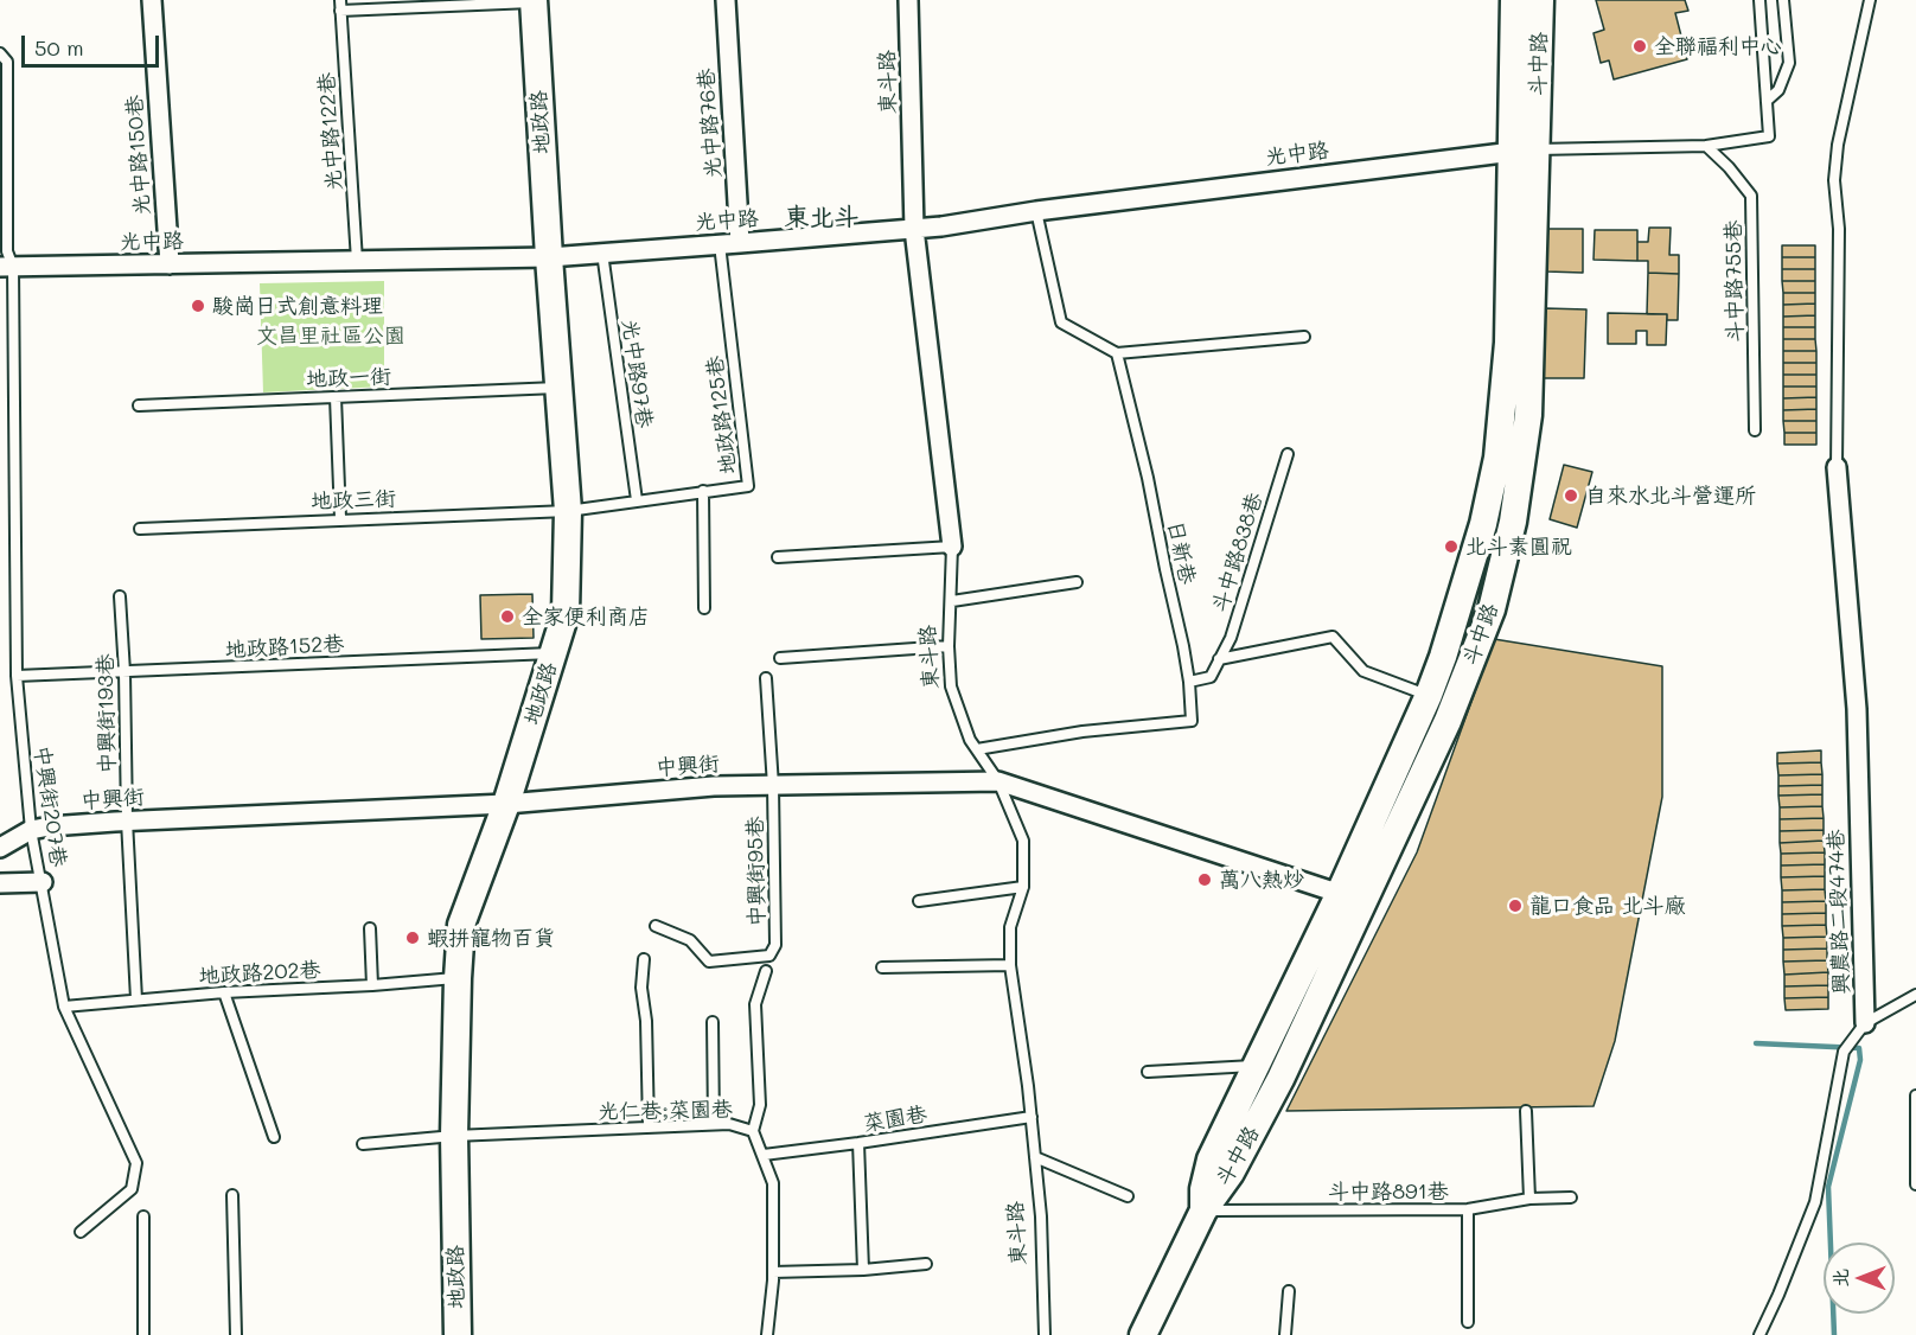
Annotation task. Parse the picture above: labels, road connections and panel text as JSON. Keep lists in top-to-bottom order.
{
  "streets": {
    "main road": ["斗中路", "地政路"],
    "street": [
      "東斗路",
      "光中路76巷",
      "光中路",
      "光中路150巷",
      "中興街",
      "興農路二段474巷"
    ],
    "lane": [
      "光中路122巷",
      "斗中路755巷",
      "光中路97巷",
      "地政一街",
      "地政路125巷",
      "地政三街",
      "日新巷",
      "斗中路838巷",
      "地政路152巷",
      "中興街193巷",
      "中興街207巷",
      "中興街95巷",
      "地政路202巷",
      "光仁巷;菜園巷",
      "菜園巷",
      "斗中路891巷"
    ]
  },
  "crossings": [
    ["斗中路", "光中路"],
    ["斗中路", "中興街"],
    ["斗中路", "斗中路891巷"],
    ["東斗路", "光中路"],
    ["東斗路", "日新巷"],
    ["東斗路", "中興街"],
    ["東斗路", "菜園巷"],
    ["地政路", "光中路"],
    ["地政路", "地政一街"],
    ["地政路", "地政路125巷"],
    ["地政路", "地政三街"],
    ["地政路", "地政路152巷"],
    ["地政路", "中興街"],
    ["地政路", "地政路202巷"],
    ["地政路", "光仁巷;菜園巷"],
    ["光中路76巷", "光中路"],
    ["光中路122巷", "光中路"],
    ["光中路", "光中路150巷"],
    ["光中路", "光中路97巷"],
    ["光中路", "地政路125巷"],
    ["光中路", "中興街207巷"],
    ["光中路97巷", "地政路125巷"],
    ["地政路125巷", "地政三街"],
    ["日新巷", "斗中路838巷"],
    ["地政路152巷", "中興街193巷"],
    ["地政路152巷", "中興街207巷"],
    ["中興街193巷", "中興街"],
    ["中興街193巷", "地政路202巷"],
    ["中興街", "中興街207巷"],
    ["中興街", "中興街95巷"],
    ["中興街207巷", "地政路202巷"],
    ["光仁巷;菜園巷", "菜園巷"]
  ],
  "districts": ["東北斗"],
  "parks": ["文昌里社區公園"],
  "places": [
    "全聯福利中心",
    "駿崗日式創意料理",
    "自來水北斗營運所",
    "北斗素圓祝",
    "全家便利商店",
    "萬八熱炒",
    "龍口食品 北斗廠",
    "蝦拼寵物百貨"
  ],
  "scale_bar": "50 m",
  "north": "left"
}
